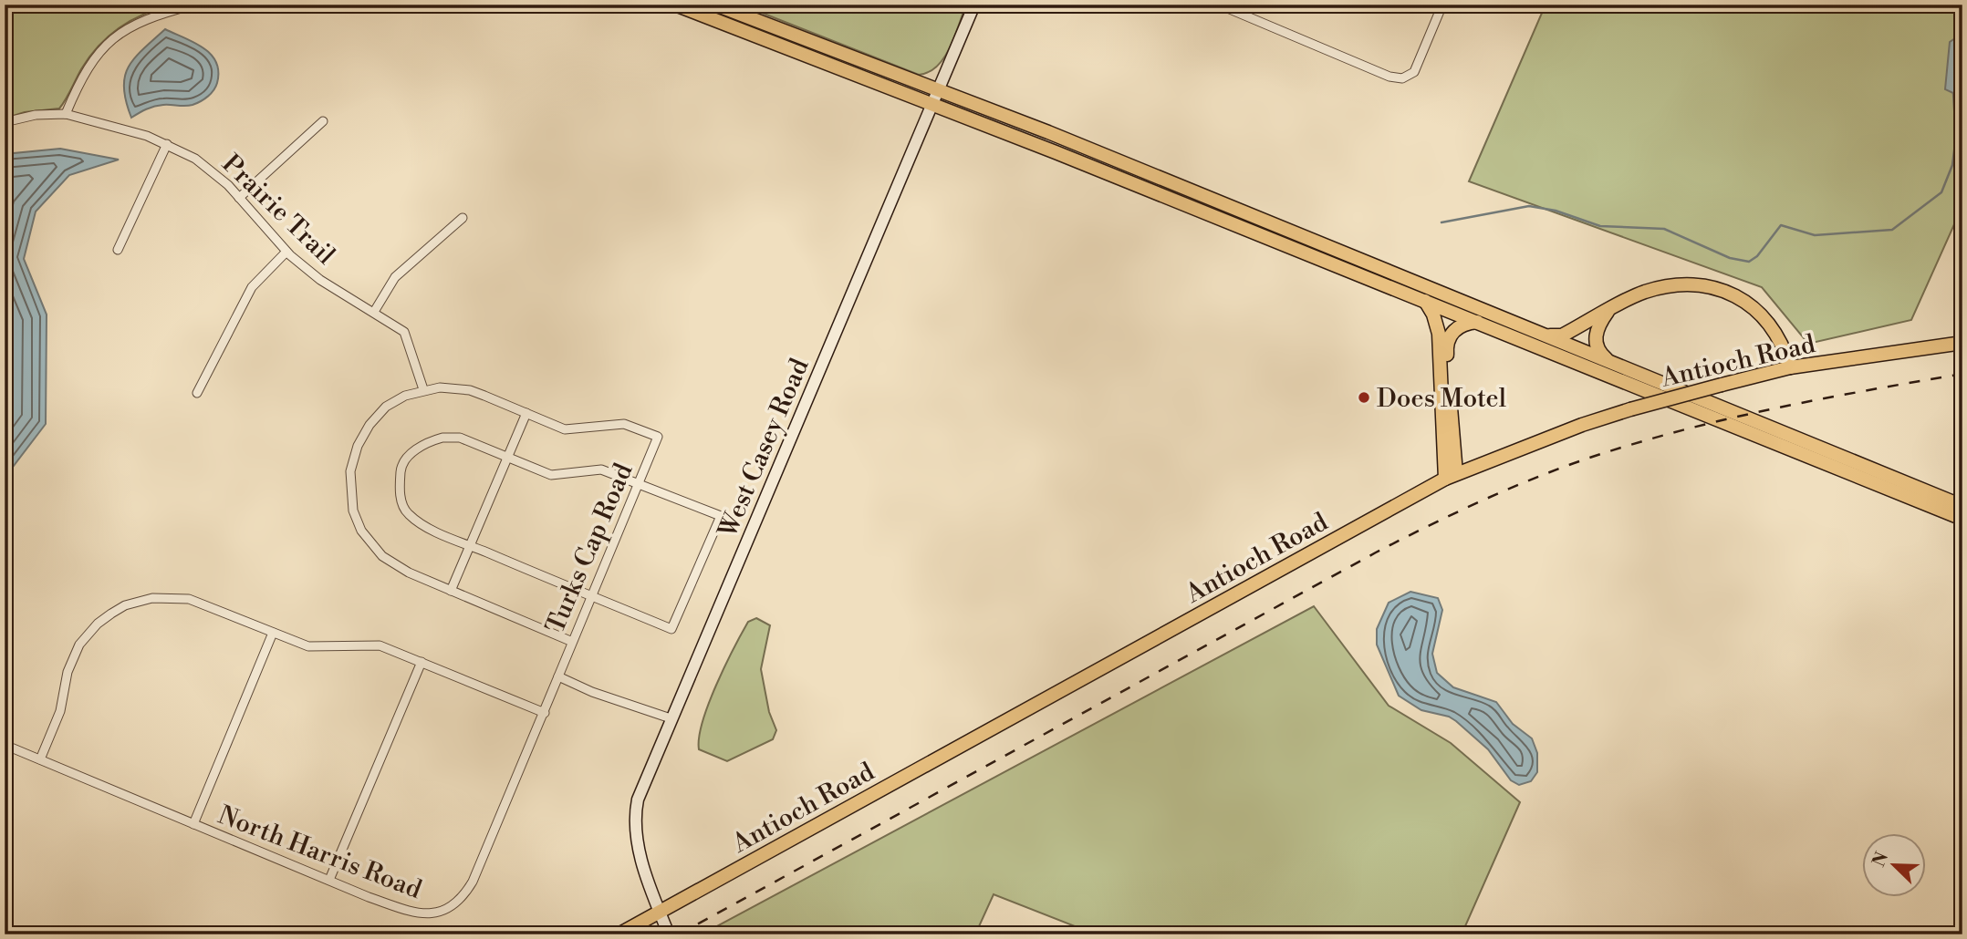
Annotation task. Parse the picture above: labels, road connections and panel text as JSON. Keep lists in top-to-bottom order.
{
  "streets": {
    "main road": ["Antioch Road", "West Casey Road"],
    "street": ["Prairie Trail", "Turks Cap Road", "North Harris Road"]
  },
  "crossings": [
    ["Antioch Road", "West Casey Road"],
    ["Turks Cap Road", "North Harris Road"]
  ],
  "places": ["Does Motel"],
  "north": "top left"
}
